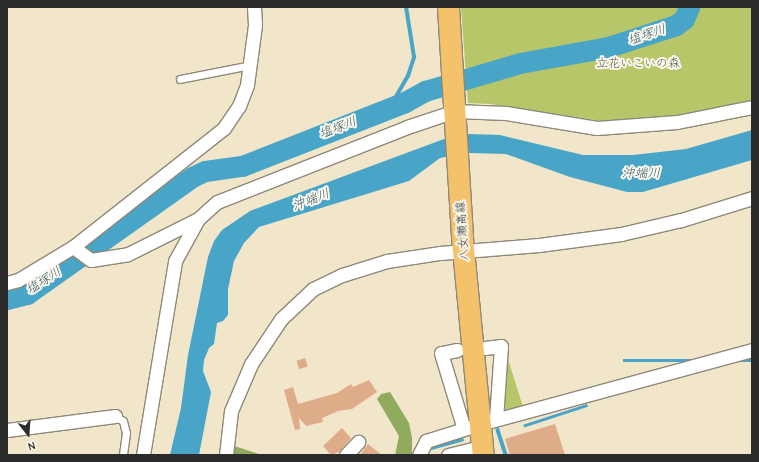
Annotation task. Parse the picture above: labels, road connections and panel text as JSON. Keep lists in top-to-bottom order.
{
  "streets": {
    "main road": ["八女瀬高線"]
  },
  "water": ["塩塚川", "沖端川"],
  "parks": ["立花いこいの森"],
  "north": "bottom"
}
